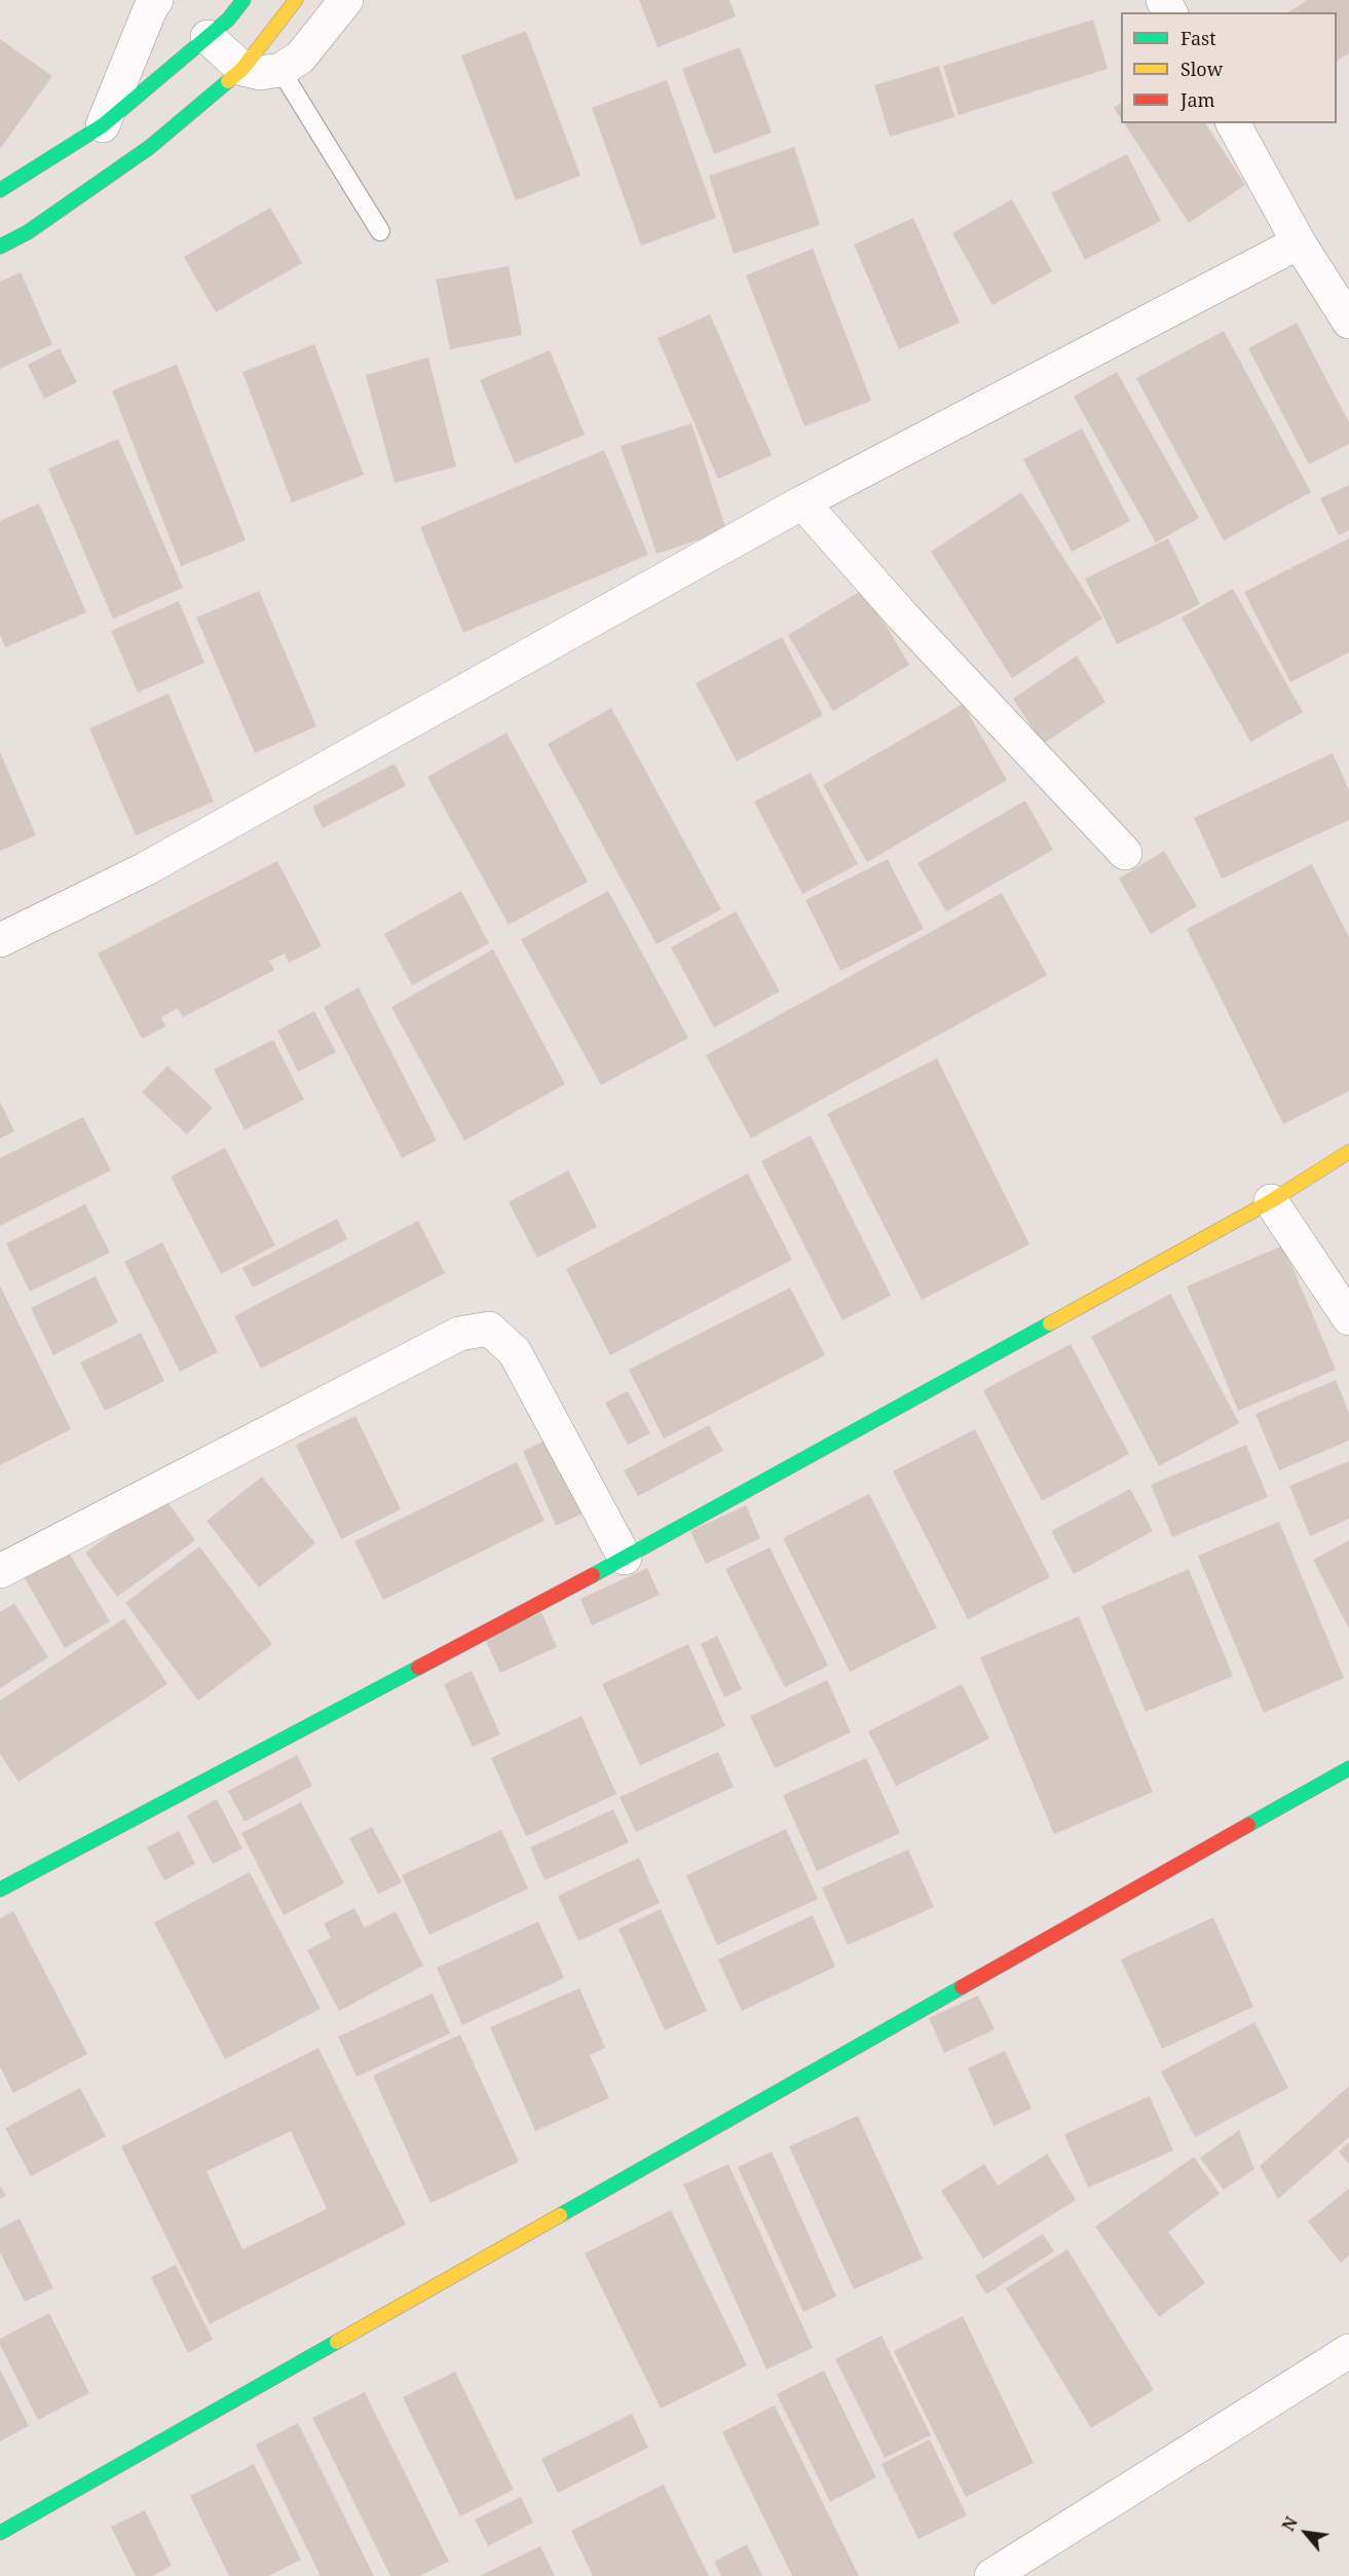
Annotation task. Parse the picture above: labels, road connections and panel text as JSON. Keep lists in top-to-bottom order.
{
  "legend": ["Fast", "Slow", "Jam"],
  "north": "top left"
}
